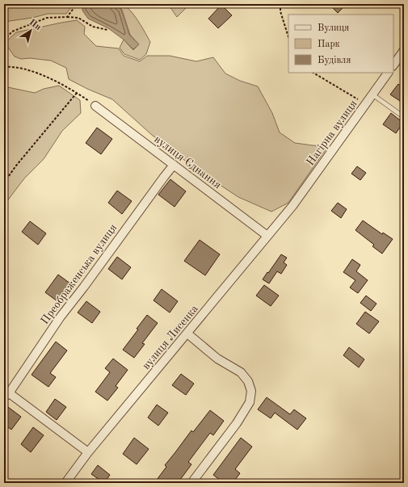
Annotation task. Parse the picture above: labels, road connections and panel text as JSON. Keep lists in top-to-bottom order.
{
  "streets": {
    "street": [
      "Нагірна вулиця",
      "вулиця Єднання",
      "Преображенська вулиця",
      "вулиця Лисенка"
    ]
  },
  "crossings": [
    ["Нагірна вулиця", "вулиця Лисенка"],
    ["вулиця Єднання", "Преображенська вулиця"],
    ["вулиця Єднання", "вулиця Лисенка"]
  ],
  "legend": ["Вулиця", "Парк", "Будівля"],
  "north": "top right"
}
